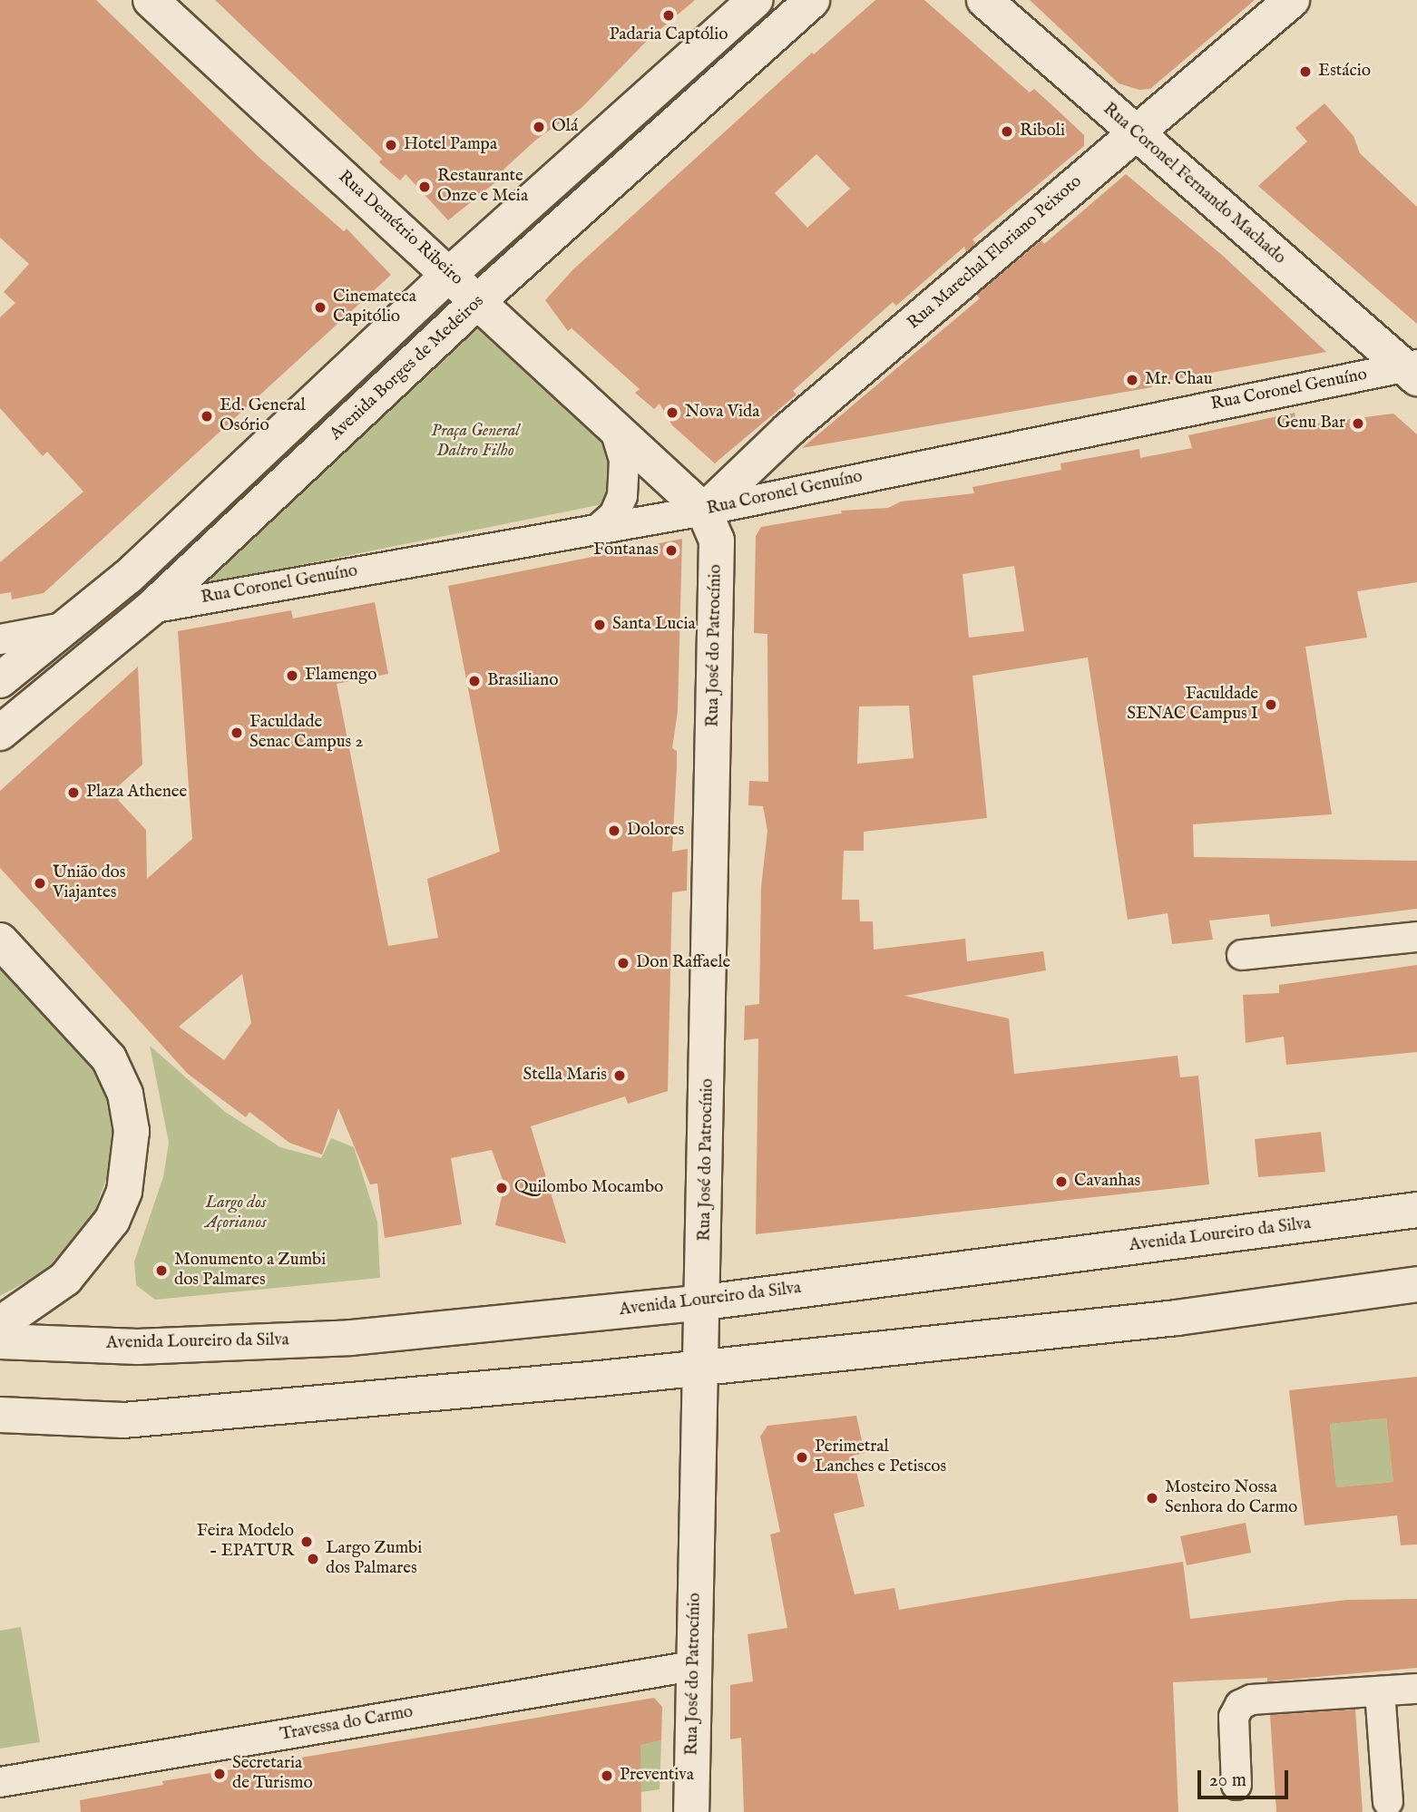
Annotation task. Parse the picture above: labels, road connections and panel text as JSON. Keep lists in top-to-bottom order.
{
  "streets": {
    "main road": [
      "Rua Coronel Fernando Machado",
      "Rua Demétrio Ribeiro",
      "Rua Marechal Floriano Peixoto",
      "Avenida Borges de Medeiros",
      "Rua José do Patrocínio",
      "Avenida Loureiro da Silva"
    ],
    "street": ["Rua Coronel Genuíno", "Travessa do Carmo"]
  },
  "crossings": [
    ["Rua Coronel Fernando Machado", "Rua Marechal Floriano Peixoto"],
    ["Rua Coronel Fernando Machado", "Rua Coronel Genuíno"],
    ["Rua Demétrio Ribeiro", "Rua Marechal Floriano Peixoto"],
    ["Rua Demétrio Ribeiro", "Avenida Borges de Medeiros"],
    ["Rua Demétrio Ribeiro", "Rua Coronel Genuíno"],
    ["Rua Demétrio Ribeiro", "Rua José do Patrocínio"],
    ["Rua Marechal Floriano Peixoto", "Rua Coronel Genuíno"],
    ["Rua Marechal Floriano Peixoto", "Rua José do Patrocínio"],
    ["Avenida Borges de Medeiros", "Rua Coronel Genuíno"],
    ["Rua Coronel Genuíno", "Rua José do Patrocínio"],
    ["Rua José do Patrocínio", "Avenida Loureiro da Silva"],
    ["Rua José do Patrocínio", "Travessa do Carmo"]
  ],
  "parks": ["Praça General Daltro Filho", "Largo dos Açorianos"],
  "places": [
    "Padaria Captólio",
    "Estácio",
    "Olá",
    "Riboli",
    "Hotel Pampa",
    "Restaurante Onze e Meia",
    "Cinemateca Capitólio",
    "Mr. Chau",
    "Nova Vida",
    "Ed. General Osório",
    "Genu Bar",
    "Fontanas",
    "Santa Lucia",
    "Flamengo",
    "Brasiliano",
    "Faculdade SENAC Campus I",
    "Faculdade Senac Campus 2",
    "Plaza Athenee",
    "Dolores",
    "União dos Viajantes",
    "Don Raffaele",
    "Stella Maris",
    "Cavanhas",
    "Quilombo Mocambo",
    "Monumento a Zumbi dos Palmares",
    "Perimetral Lanches e Petiscos",
    "Mosteiro Nossa Senhora do Carmo",
    "Feira Modelo - EPATUR",
    "Largo Zumbi dos Palmares",
    "Secretaria de Turismo",
    "Preventiva"
  ],
  "scale_bar": "20 m"
}
